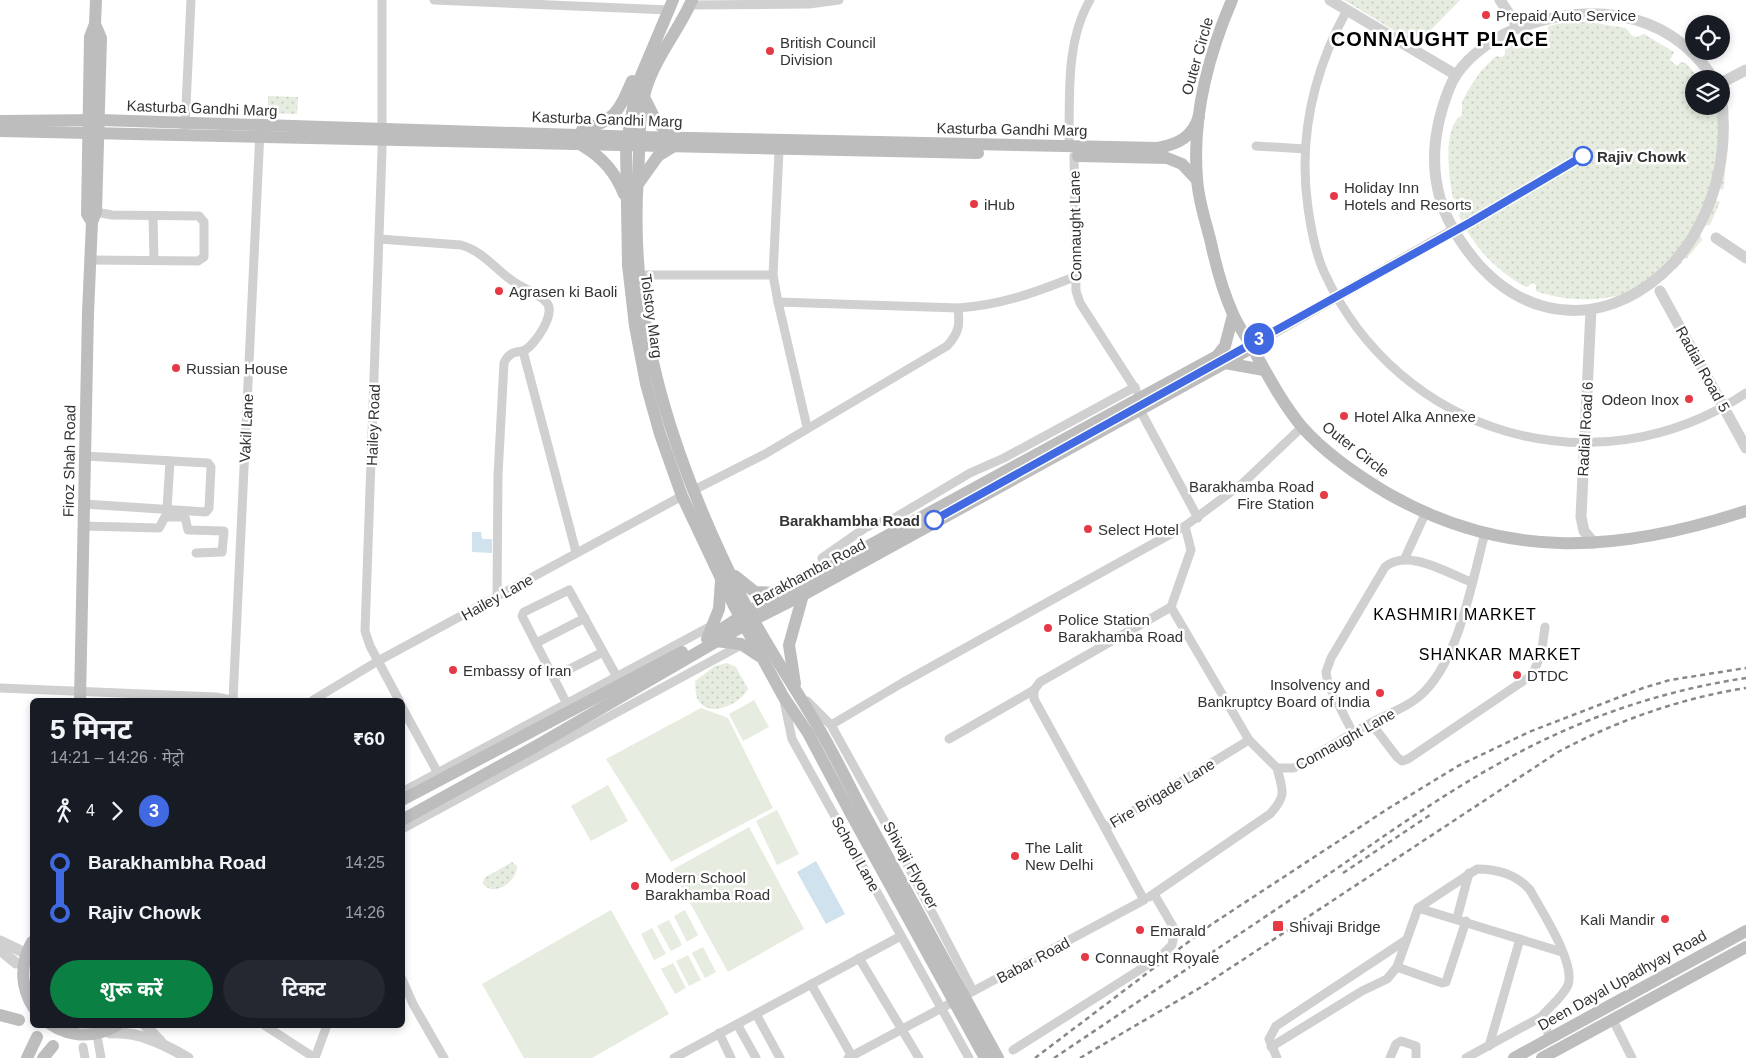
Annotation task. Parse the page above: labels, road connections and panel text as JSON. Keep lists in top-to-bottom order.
{
  "streets": {
    "main road": [
      "Outer Circle",
      "Kasturba Gandhi Marg",
      "Tolstoy Marg",
      "Firoz Shah Road",
      "Barakhamba Road",
      "Shivaji Flyover",
      "Deen Dayal Upadhyay Road"
    ],
    "street": [
      "Connaught Lane",
      "Radial Road 5",
      "Hailey Road",
      "Vakil Lane",
      "Radial Road 6",
      "Hailey Lane",
      "Fire Brigade Lane",
      "School Lane",
      "Babar Road"
    ]
  },
  "crossings": [
    ["Outer Circle", "Kasturba Gandhi Marg"],
    ["Outer Circle", "Connaught Lane"],
    ["Outer Circle", "Radial Road 6"],
    ["Outer Circle", "Barakhamba Road"],
    ["Kasturba Gandhi Marg", "Connaught Lane"],
    ["Kasturba Gandhi Marg", "Tolstoy Marg"],
    ["Kasturba Gandhi Marg", "Hailey Road"],
    ["Kasturba Gandhi Marg", "Vakil Lane"],
    ["Kasturba Gandhi Marg", "Firoz Shah Road"],
    ["Connaught Lane", "Barakhamba Road"],
    ["Connaught Lane", "Fire Brigade Lane"],
    ["Connaught Lane", "Babar Road"],
    ["Tolstoy Marg", "Barakhamba Road"],
    ["Tolstoy Marg", "Hailey Lane"],
    ["Tolstoy Marg", "Shivaji Flyover"],
    ["Hailey Road", "Hailey Lane"],
    ["Barakhamba Road", "Shivaji Flyover"],
    ["School Lane", "Shivaji Flyover"],
    ["School Lane", "Babar Road"]
  ],
  "districts": ["CONNAUGHT PLACE", "KASHMIRI MARKET", "SHANKAR MARKET"],
  "places": {
    "other": [
      "Prepaid Auto Service",
      "British Council Division",
      "Rajiv Chowk",
      "Holiday Inn Hotels and Resorts",
      "iHub",
      "Agrasen ki Baoli",
      "Russian House",
      "Odeon Inox",
      "Hotel Alka Annexe",
      "Barakhamba Road Fire Station",
      "Barakhambha Road",
      "Select Hotel",
      "Police Station Barakhamba Road",
      "Embassy of Iran",
      "DTDC",
      "Insolvency and Bankruptcy Board of India",
      "The Lalit New Delhi",
      "Modern School Barakhamba Road",
      "Kali Mandir",
      "Emarald",
      "Connaught Royale"
    ],
    "transit": ["Shivaji Bridge"]
  },
  "lines": ["metro line 3"],
  "page": {
    "on_map": "3",
    "heading": ["5 मिनट", "14:21 – 14:26 · मेट्रो", "₹60"],
    "legs": ["4", "3"],
    "list": [
      {
        "name": "Barakhambha Road",
        "value": "14:25"
      },
      {
        "name": "Rajiv Chowk",
        "value": "14:26"
      }
    ],
    "buttons": ["शुरू करें", "टिकट"]
  }
}
